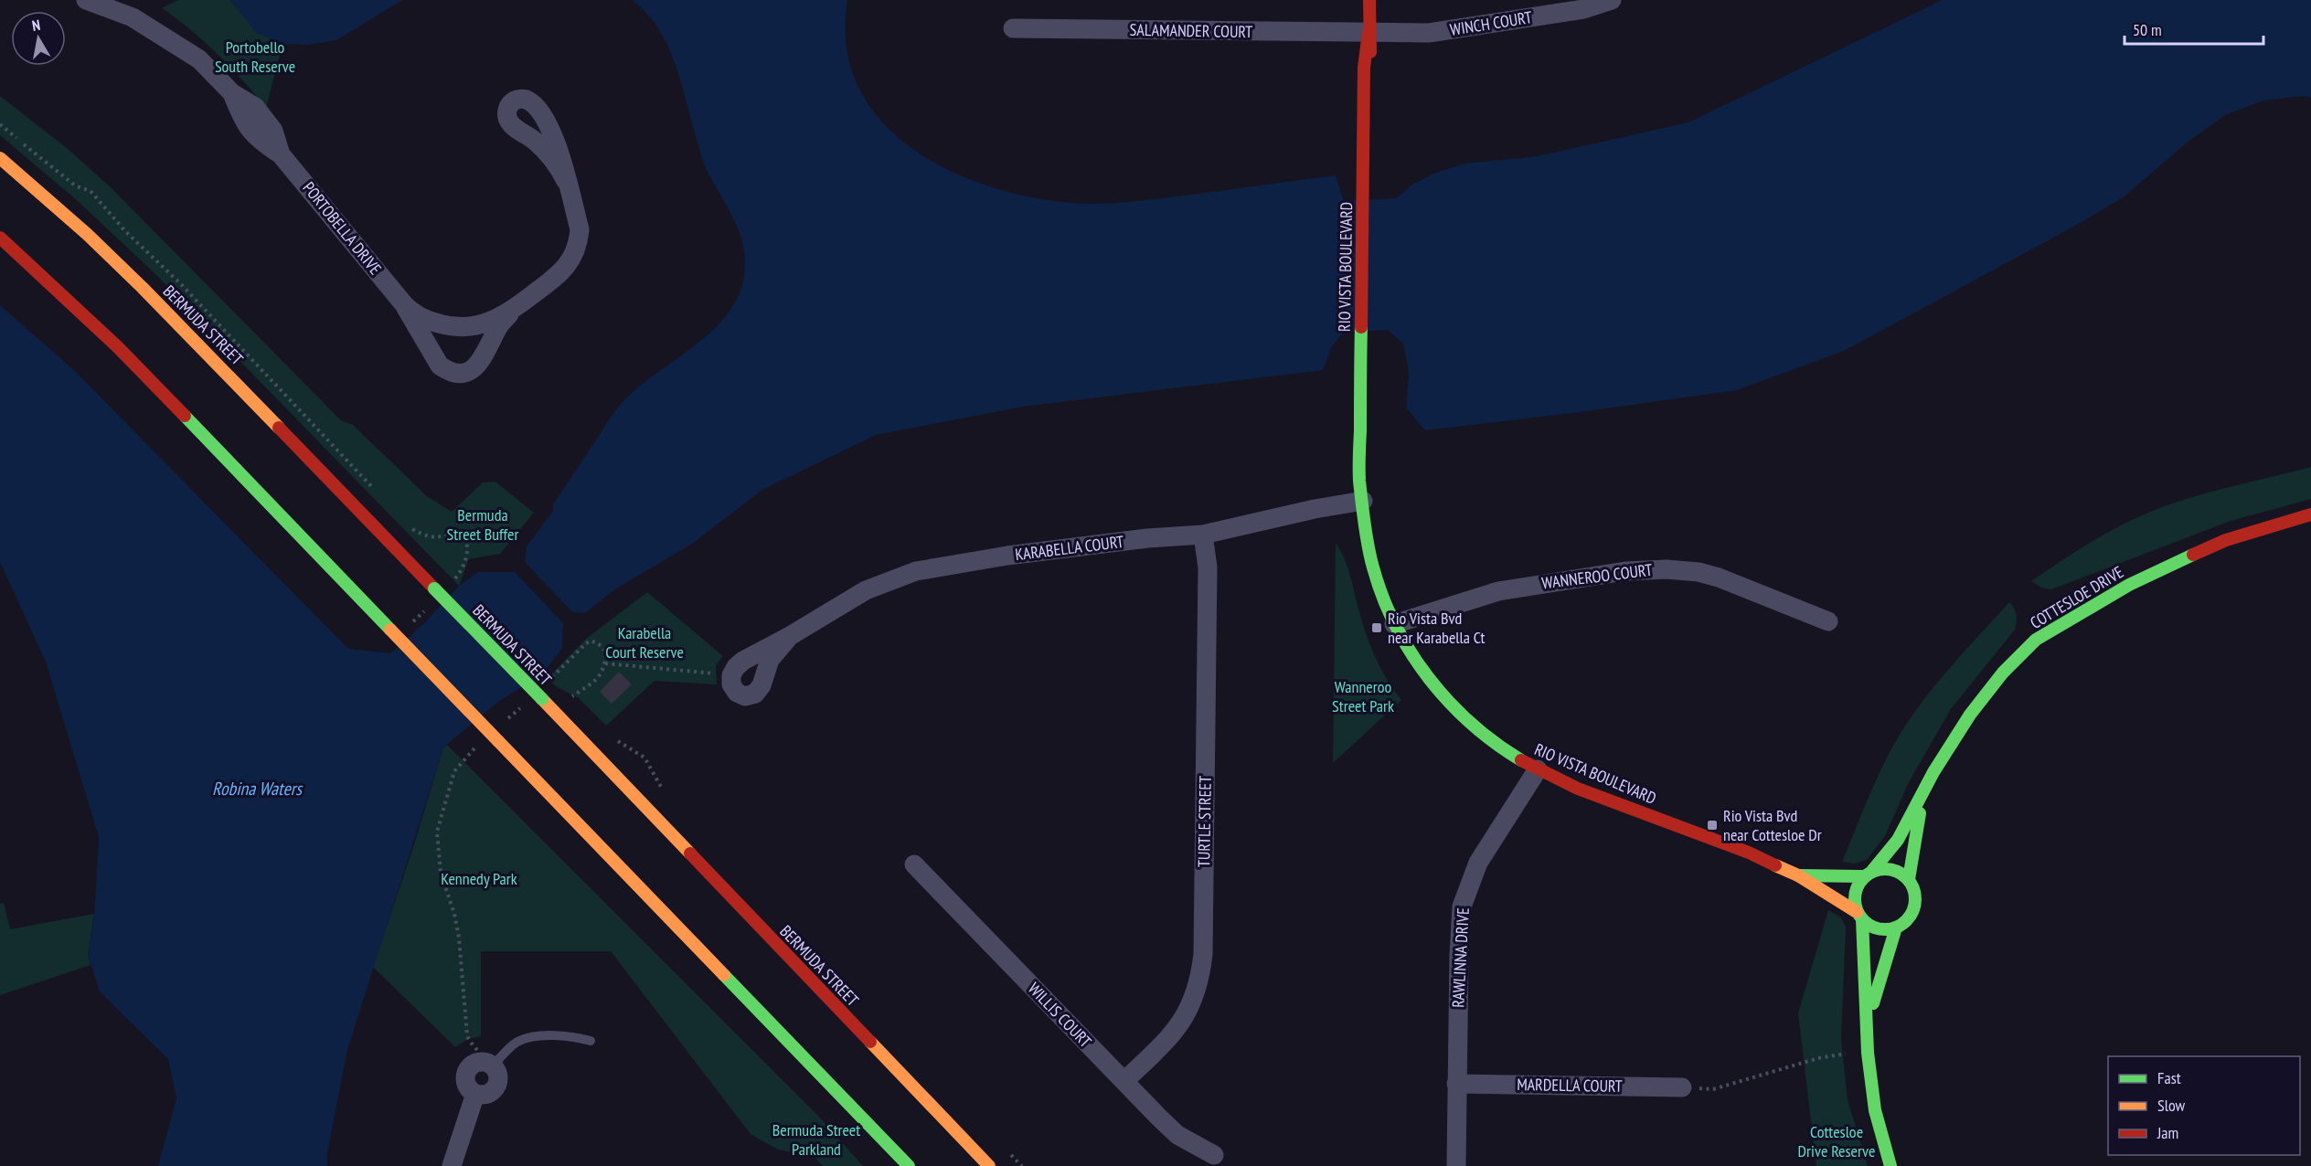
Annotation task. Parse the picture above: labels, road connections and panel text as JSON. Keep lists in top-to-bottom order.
{
  "streets": {
    "main road": ["RIO VISTA BOULEVARD", "BERMUDA STREET", "COTTESLOE DRIVE"],
    "street": [
      "WINCH COURT",
      "SALAMANDER COURT",
      "PORTOBELLA DRIVE",
      "KARABELLA COURT",
      "WANNEROO COURT",
      "TURTLE STREET",
      "RAWLINNA DRIVE",
      "WILLIS COURT",
      "MARDELLA COURT"
    ]
  },
  "crossings": [
    ["WINCH COURT", "SALAMANDER COURT"],
    ["WINCH COURT", "RIO VISTA BOULEVARD"],
    ["SALAMANDER COURT", "RIO VISTA BOULEVARD"],
    ["RIO VISTA BOULEVARD", "KARABELLA COURT"],
    ["RIO VISTA BOULEVARD", "WANNEROO COURT"],
    ["RIO VISTA BOULEVARD", "COTTESLOE DRIVE"],
    ["RIO VISTA BOULEVARD", "RAWLINNA DRIVE"],
    ["KARABELLA COURT", "TURTLE STREET"],
    ["TURTLE STREET", "WILLIS COURT"],
    ["RAWLINNA DRIVE", "MARDELLA COURT"]
  ],
  "water": ["Robina Waters"],
  "parks": [
    "Portobello South Reserve",
    "Bermuda Street Buffer",
    "Karabella Court Reserve",
    "Wanneroo Street Park",
    "Kennedy Park",
    "Bermuda Street Parkland",
    "Cottesloe Drive Reserve"
  ],
  "places": {
    "transit": ["Rio Vista Bvd near Karabella Ct", "Rio Vista Bvd near Cottesloe Dr"]
  },
  "legend": ["Fast", "Slow", "Jam"],
  "scale_bar": "50 m",
  "north": "top"
}
